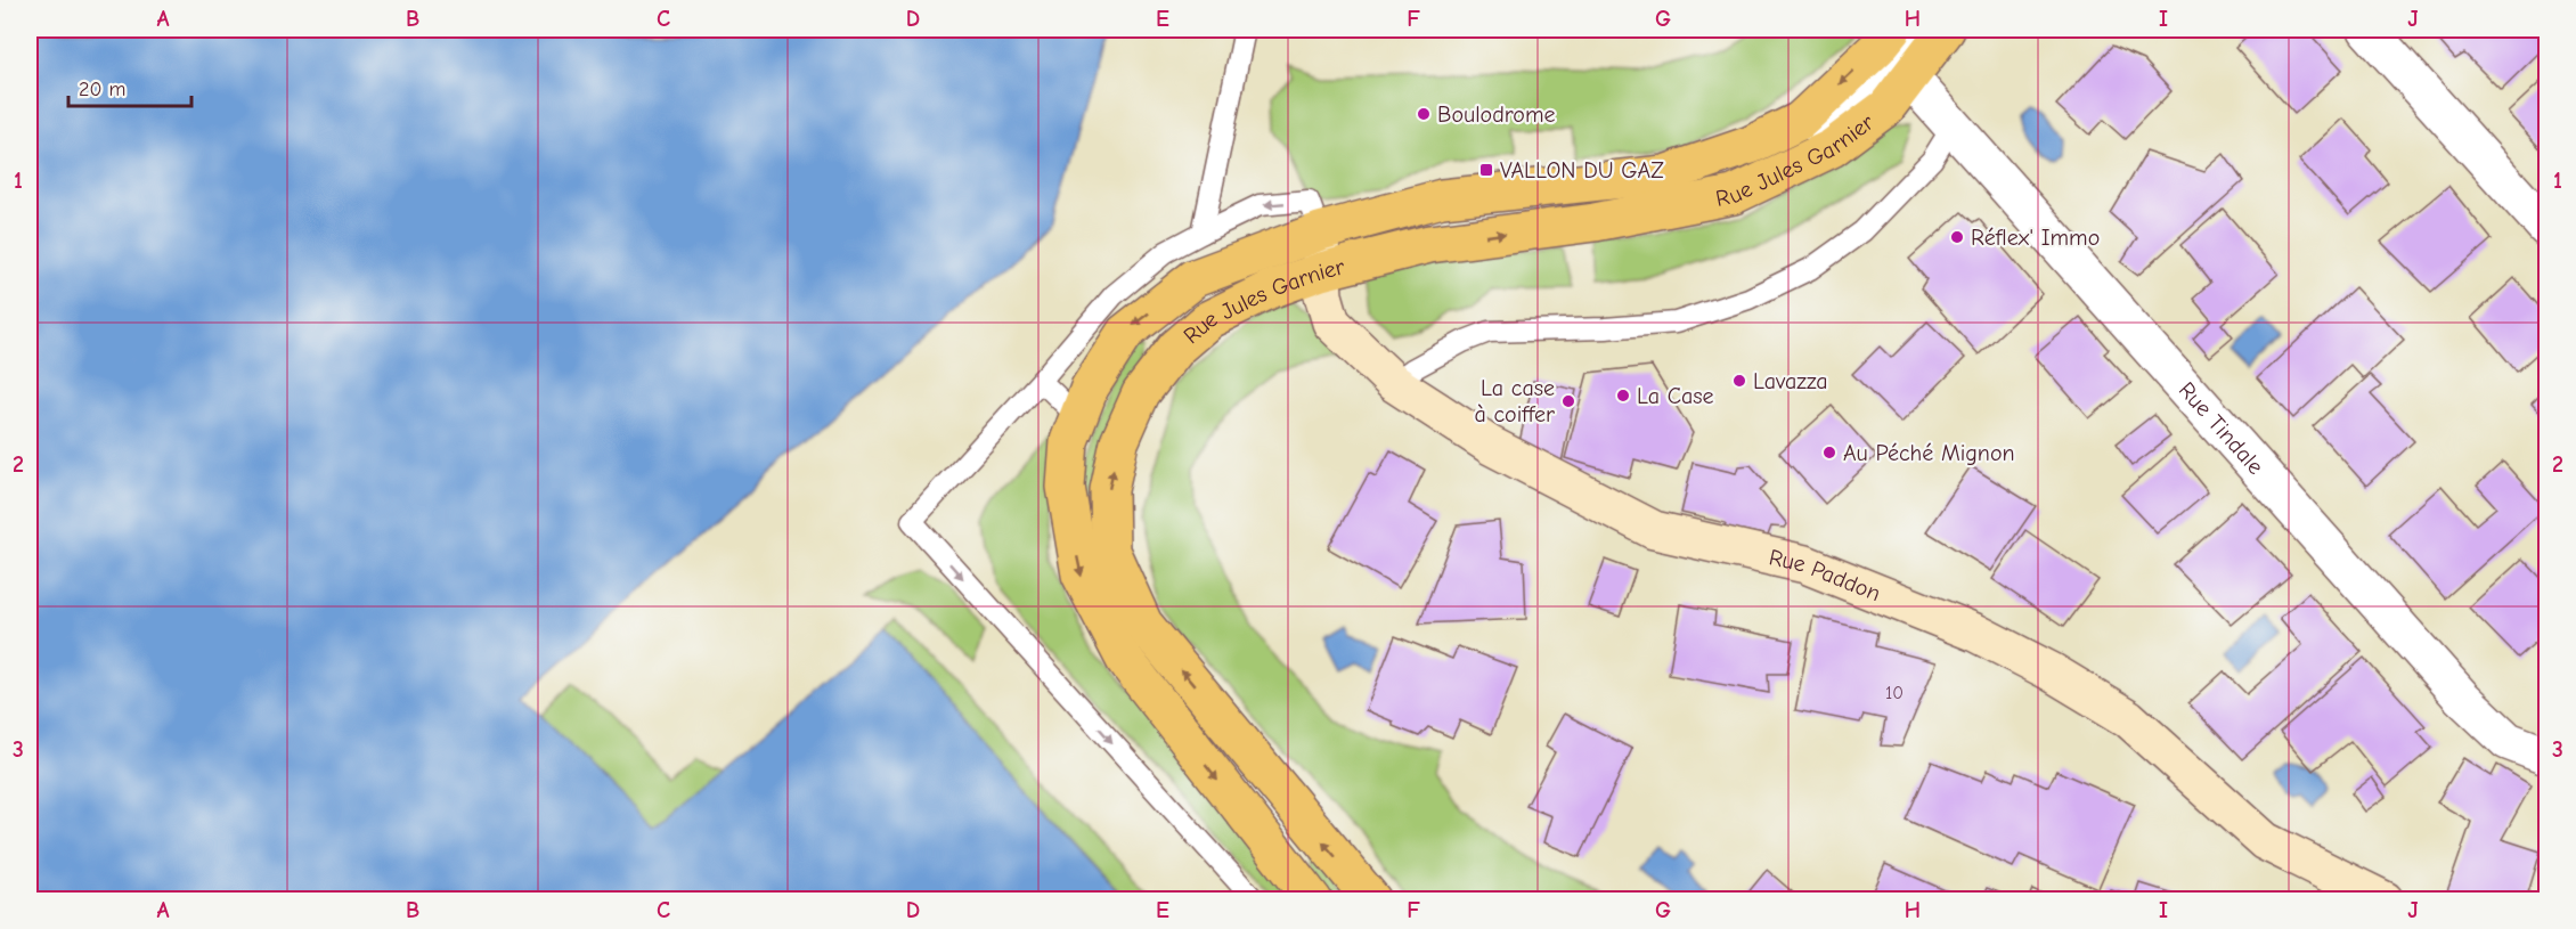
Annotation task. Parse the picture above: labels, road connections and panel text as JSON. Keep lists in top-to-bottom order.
{
  "streets": {
    "main road": ["Rue Jules Garnier"],
    "street": ["Rue Tindale", "Rue Paddon"]
  },
  "crossings": [
    ["Rue Jules Garnier", "Rue Tindale"],
    ["Rue Jules Garnier", "Rue Paddon"]
  ],
  "places": {
    "other": [
      "Boulodrome",
      "Réflex' Immo",
      "Lavazza",
      "La Case",
      "La case à coiffer",
      "Au Péché Mignon"
    ],
    "transit": ["VALLON DU GAZ"]
  },
  "house_numbers": ["10"],
  "scale_bar": "20 m",
  "grid": {
    "columns": [
      "A",
      "B",
      "C",
      "D",
      "E",
      "F",
      "G",
      "H",
      "I",
      "J"
    ],
    "rows": ["1", "2", "3"]
  }
}
